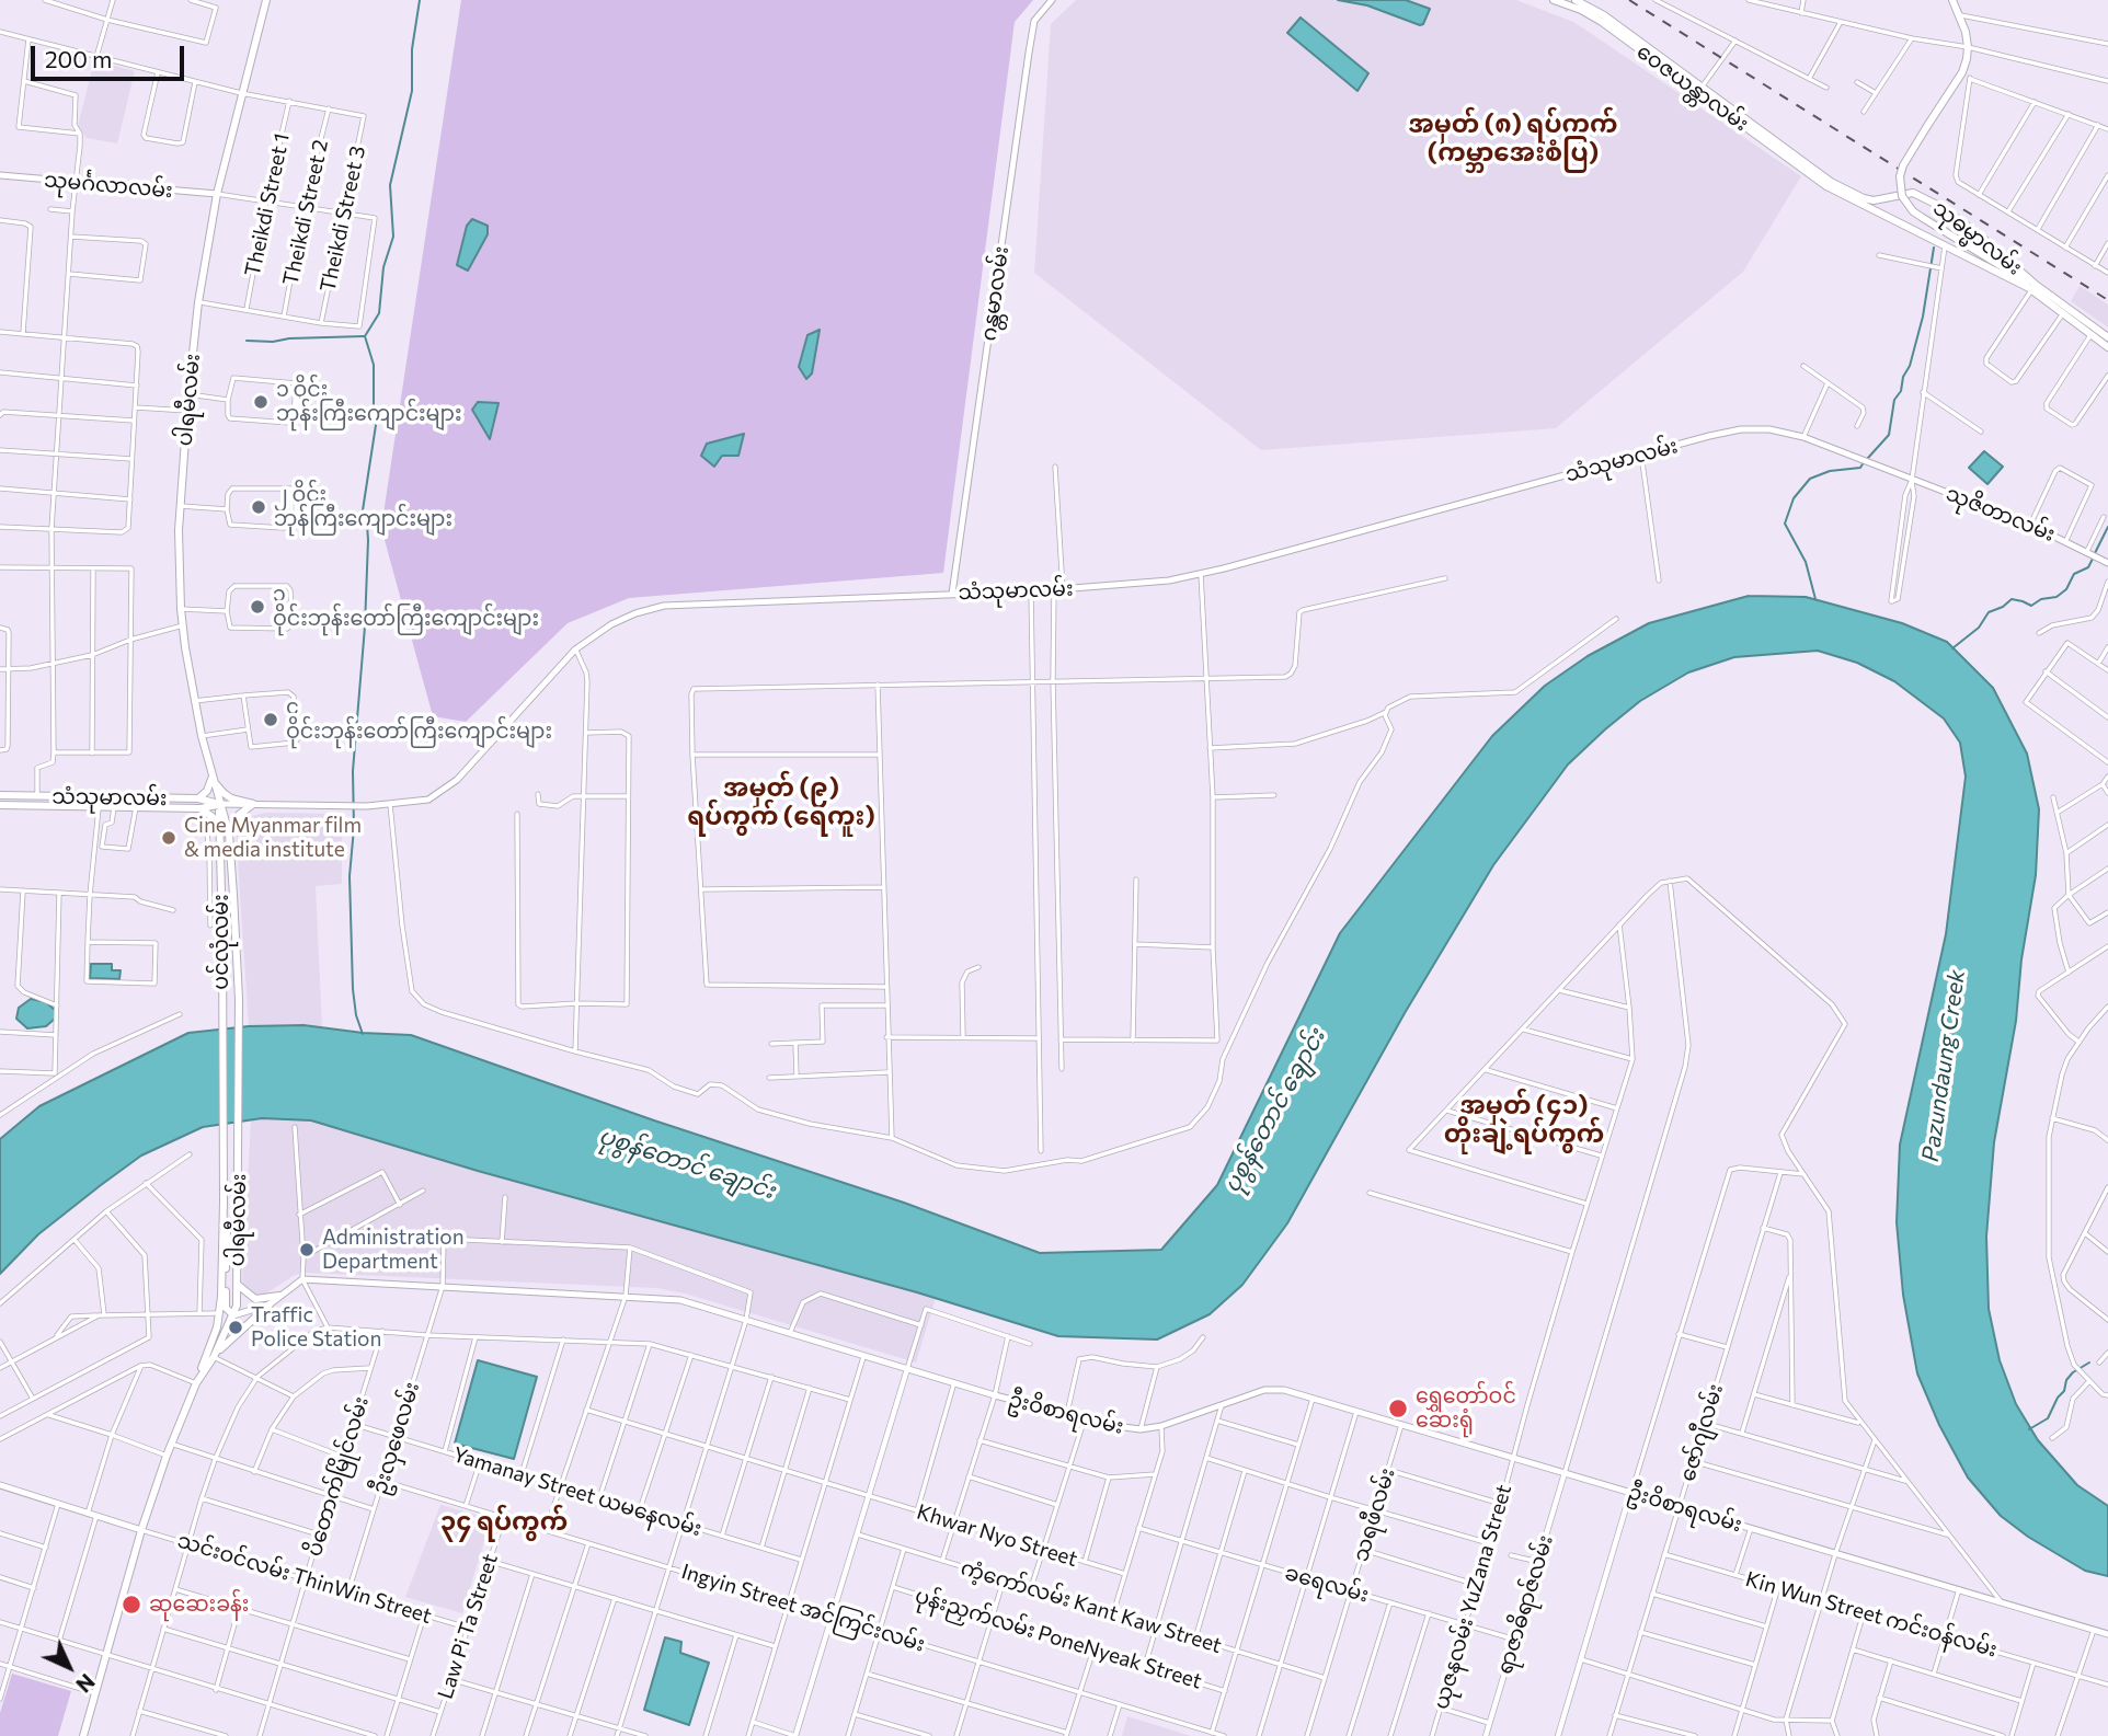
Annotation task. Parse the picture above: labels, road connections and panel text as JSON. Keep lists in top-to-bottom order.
{
  "streets": {
    "main road": [
      "ဝေဇယန္တာလမ်း",
      "သုမင်္ဂလာလမ်း",
      "သုဓမ္မာလမ်း",
      "ဂန္တမာလမ်း",
      "ပါရမီလမ်း",
      "သံသုမာလမ်း",
      "သုဇိတာလမ်း",
      "ပင်လုံလမ်း",
      "ဦးဝိစာရလမ်း"
    ],
    "street": [
      "Theikdi Street 1",
      "Theikdi Street 2",
      "Theikdi Street 3",
      "ဇော်ဂျီလမ်း",
      "ဦးလှဖေလမ်း",
      "ပိတောက်မြိုင်လမ်း",
      "Yamanay Street ယမနေလမ်း",
      "သရဖီလမ်း",
      "Khwar Nyo Street",
      "သင်းဝင်လမ်း ThinWin Street",
      "ခရေလမ်း",
      "ယုဇနလမ်း YuZana Street",
      "ရာဇာဓိရာဇ်လမ်း",
      "ကံ့ကော်လမ်း Kant Kaw Street",
      "Ingyin Street အင်ကြင်းလမ်း",
      "Kin Wun Street ကင်းဝန်လမ်း",
      "Law Pi Ta Street",
      "ပုန်းညှက်လမ်း PoneNyeak Street"
    ]
  },
  "crossings": [
    ["ဝေဇယန္တာလမ်း", "သုဓမ္မာလမ်း"],
    ["သုမင်္ဂလာလမ်း", "ပါရမီလမ်း"],
    ["Theikdi Street 2", "Theikdi Street 3"],
    ["ဂန္တမာလမ်း", "သံသုမာလမ်း"],
    ["ပါရမီလမ်း", "သံသုမာလမ်း"],
    ["ပါရမီလမ်း", "ပင်လုံလမ်း"],
    ["သံသုမာလမ်း", "သုဇိတာလမ်း"],
    ["သံသုမာလမ်း", "ပင်လုံလမ်း"],
    ["ဦးဝိစာရလမ်း", "ဇော်ဂျီလမ်း"],
    ["ဦးဝိစာရလမ်း", "ဦးလှဖေလမ်း"],
    ["ဦးဝိစာရလမ်း", "သရဖီလမ်း"],
    ["ဦးဝိစာရလမ်း", "ယုဇနလမ်း YuZana Street"],
    ["ဦးဝိစာရလမ်း", "ရာဇာဓိရာဇ်လမ်း"],
    ["ဇော်ဂျီလမ်း", "Kin Wun Street ကင်းဝန်လမ်း"],
    ["ဦးလှဖေလမ်း", "Yamanay Street ယမနေလမ်း"],
    ["ဦးလှဖေလမ်း", "သင်းဝင်လမ်း ThinWin Street"],
    ["ဦးလှဖေလမ်း", "Ingyin Street အင်ကြင်းလမ်း"],
    ["ပိတောက်မြိုင်လမ်း", "Yamanay Street ယမနေလမ်း"],
    ["ပိတောက်မြိုင်လမ်း", "သင်းဝင်လမ်း ThinWin Street"],
    ["သရဖီလမ်း", "ခရေလမ်း"],
    ["သရဖီလမ်း", "ကံ့ကော်လမ်း Kant Kaw Street"],
    ["သင်းဝင်လမ်း ThinWin Street", "Law Pi Ta Street"],
    ["ခရေလမ်း", "ယုဇနလမ်း YuZana Street"],
    ["ခရေလမ်း", "ရာဇာဓိရာဇ်လမ်း"],
    ["Ingyin Street အင်ကြင်းလမ်း", "Law Pi Ta Street"]
  ],
  "districts": [
    "အမှတ် (၈) ရပ်ကွက် (ကမ္ဘာအေးစံပြ)",
    "အမှတ် (၉) ရပ်ကွက် (ရေကူး)",
    "အမှတ် (၄၁) တိုးချဲ့ရပ်ကွက်",
    "၃၄ ရပ်ကွက်"
  ],
  "water": ["Pazundaung Creek", "ပုစွန်တောင် ချောင်း"],
  "places": [
    "၁ ဝိုင်း ဘုန်းကြီးကျောင်းများ",
    "၂ ဝိုင်း ဘုန်ကြီးကျောင်းများ",
    "၃ ဝိုင်းဘုန်းတော်ကြီးကျောင်းများ",
    "၄ ဝိုင်းဘုန်းတော်ကြီးကျောင်းများ",
    "Cine Myanmar film & media institute",
    "Administration Department",
    "Traffic Police Station",
    "ရွှေတော်ဝင် ဆေးရုံ",
    "ဆုဆေးခန်း"
  ],
  "scale_bar": "200 m",
  "north": "bottom right"
}
